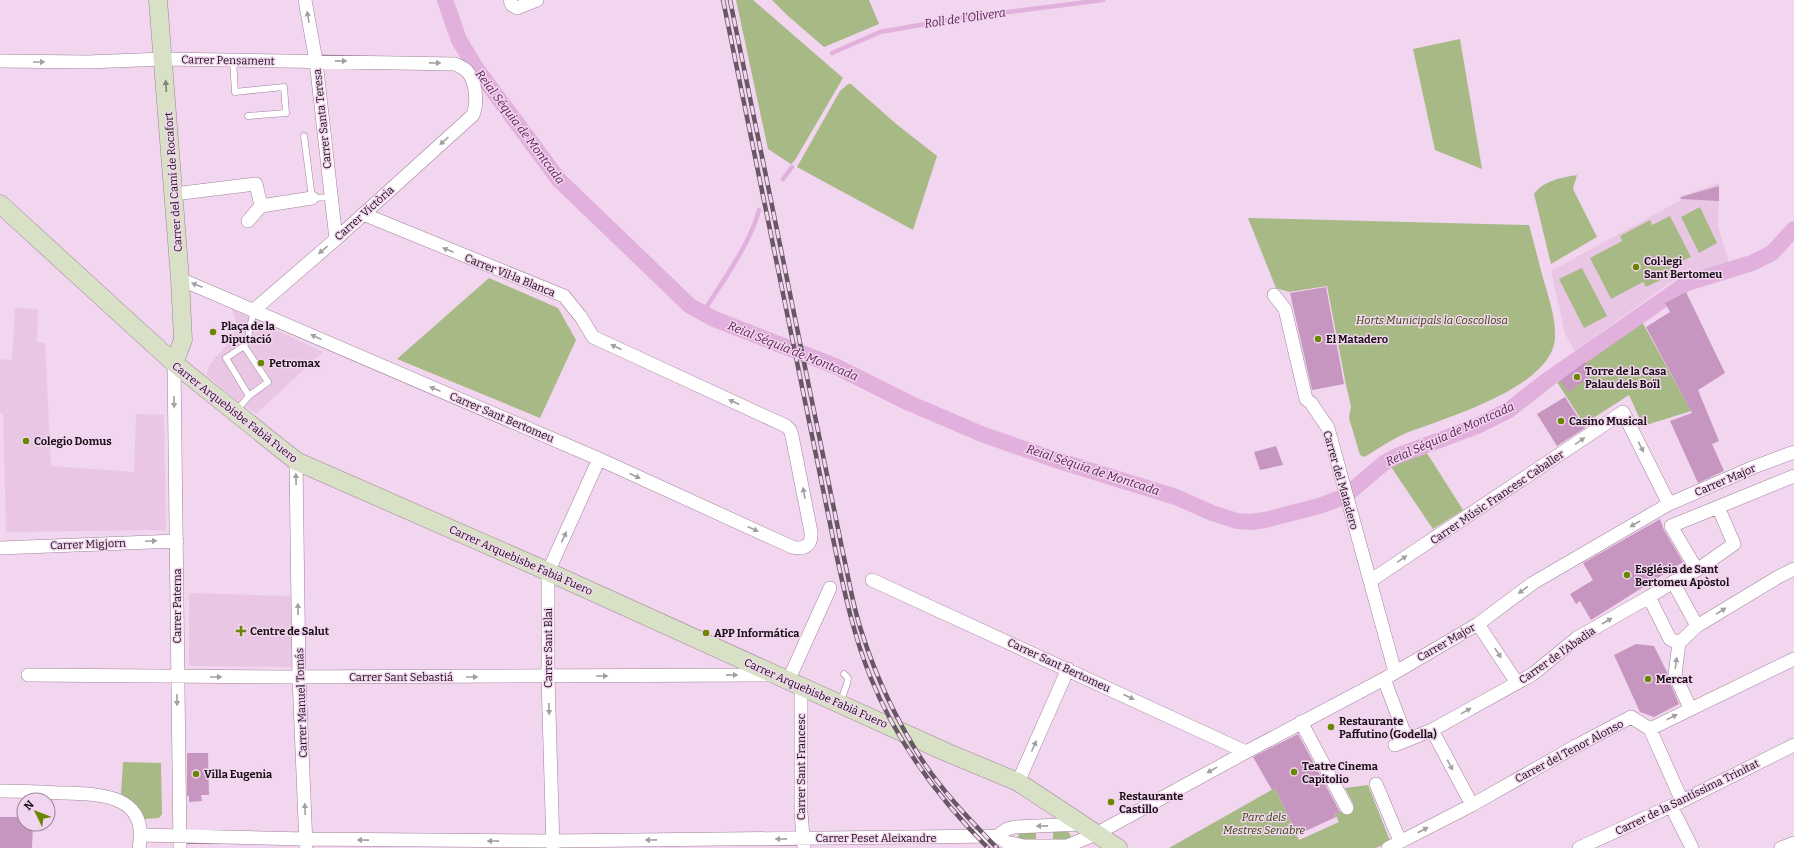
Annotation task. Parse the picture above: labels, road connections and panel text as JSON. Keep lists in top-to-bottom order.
{
  "streets": {
    "street": [
      "Carrer Pensament",
      "Carrer Santa Teresa",
      "Carrer del Camí de Rocafort",
      "Carrer Victòria",
      "Carrer Vil·la Blanca",
      "Carrer Arquebisbe Fabià Fuero",
      "Carrer Sant Bertomeu",
      "Carrer del Matadero",
      "Carrer Major",
      "Carrer Músic Francesc Caballer",
      "Carrer Migjorn",
      "Carrer Paterna",
      "Carrer Sant Blai",
      "Carrer de l'Abadia",
      "Carrer Sant Sebastiá",
      "Carrer Manuel Tomás",
      "Carrer del Tenor Alonso",
      "Carrer Sant Francesc",
      "Carrer de la Santíssima Trinitat",
      "Carrer Peset Aleixandre"
    ]
  },
  "crossings": [
    ["Carrer Pensament", "Carrer Santa Teresa"],
    ["Carrer Pensament", "Carrer del Camí de Rocafort"],
    ["Carrer Pensament", "Carrer Victòria"],
    ["Carrer Santa Teresa", "Carrer Victòria"],
    ["Carrer del Camí de Rocafort", "Carrer Arquebisbe Fabià Fuero"],
    ["Carrer del Camí de Rocafort", "Carrer Sant Bertomeu"],
    ["Carrer del Camí de Rocafort", "Carrer Paterna"],
    ["Carrer Victòria", "Carrer Vil·la Blanca"],
    ["Carrer Victòria", "Carrer Sant Bertomeu"],
    ["Carrer Vil·la Blanca", "Carrer Sant Bertomeu"],
    ["Carrer Arquebisbe Fabià Fuero", "Carrer Major"],
    ["Carrer Arquebisbe Fabià Fuero", "Carrer Paterna"],
    ["Carrer Arquebisbe Fabià Fuero", "Carrer Sant Blai"],
    ["Carrer Arquebisbe Fabià Fuero", "Carrer Sant Sebastiá"],
    ["Carrer Arquebisbe Fabià Fuero", "Carrer Manuel Tomás"],
    ["Carrer Arquebisbe Fabià Fuero", "Carrer Sant Francesc"],
    ["Carrer Sant Bertomeu", "Carrer Major"],
    ["Carrer Sant Bertomeu", "Carrer Sant Blai"],
    ["Carrer del Matadero", "Carrer Major"],
    ["Carrer del Matadero", "Carrer Músic Francesc Caballer"],
    ["Carrer del Matadero", "Carrer de l'Abadia"],
    ["Carrer Major", "Carrer Músic Francesc Caballer"],
    ["Carrer Major", "Carrer Peset Aleixandre"],
    ["Carrer Migjorn", "Carrer Paterna"],
    ["Carrer Paterna", "Carrer Sant Sebastiá"],
    ["Carrer Paterna", "Carrer Peset Aleixandre"],
    ["Carrer Sant Blai", "Carrer Sant Sebastiá"],
    ["Carrer Sant Blai", "Carrer Peset Aleixandre"],
    ["Carrer Sant Sebastiá", "Carrer Manuel Tomás"],
    ["Carrer Sant Sebastiá", "Carrer Sant Francesc"],
    ["Carrer Manuel Tomás", "Carrer Peset Aleixandre"],
    ["Carrer Sant Francesc", "Carrer Peset Aleixandre"]
  ],
  "one_way": [
    "Carrer Pensament",
    "Carrer del Camí de Rocafort",
    "Carrer Victòria",
    "Carrer Vil·la Blanca",
    "Carrer Major",
    "Carrer Migjorn",
    "Carrer Paterna",
    "Carrer de l'Abadia",
    "Carrer Sant Sebastiá",
    "Carrer Manuel Tomás",
    "Carrer Peset Aleixandre"
  ],
  "water": ["Roll de l'Olivera", "Reial Séquia de Montcada"],
  "parks": ["Horts Municipals la Coscollosa", "Parc dels Mestres Senabre"],
  "places": {
    "other": [
      "Col·legi Sant Bertomeu",
      "Plaça de la Diputació",
      "El Matadero",
      "Petromax",
      "Torre de la Casa Palau dels Boïl",
      "Casino Musical",
      "Colegio Domus",
      "Església de Sant Bertomeu Apòstol",
      "APP Informática",
      "Mercat",
      "Restaurante Paffutino (Godella)",
      "Teatre Cinema Capitolio",
      "Villa Eugenia",
      "Restaurante Castillo"
    ],
    "health": ["Centre de Salut"]
  },
  "north": "top left"
}
